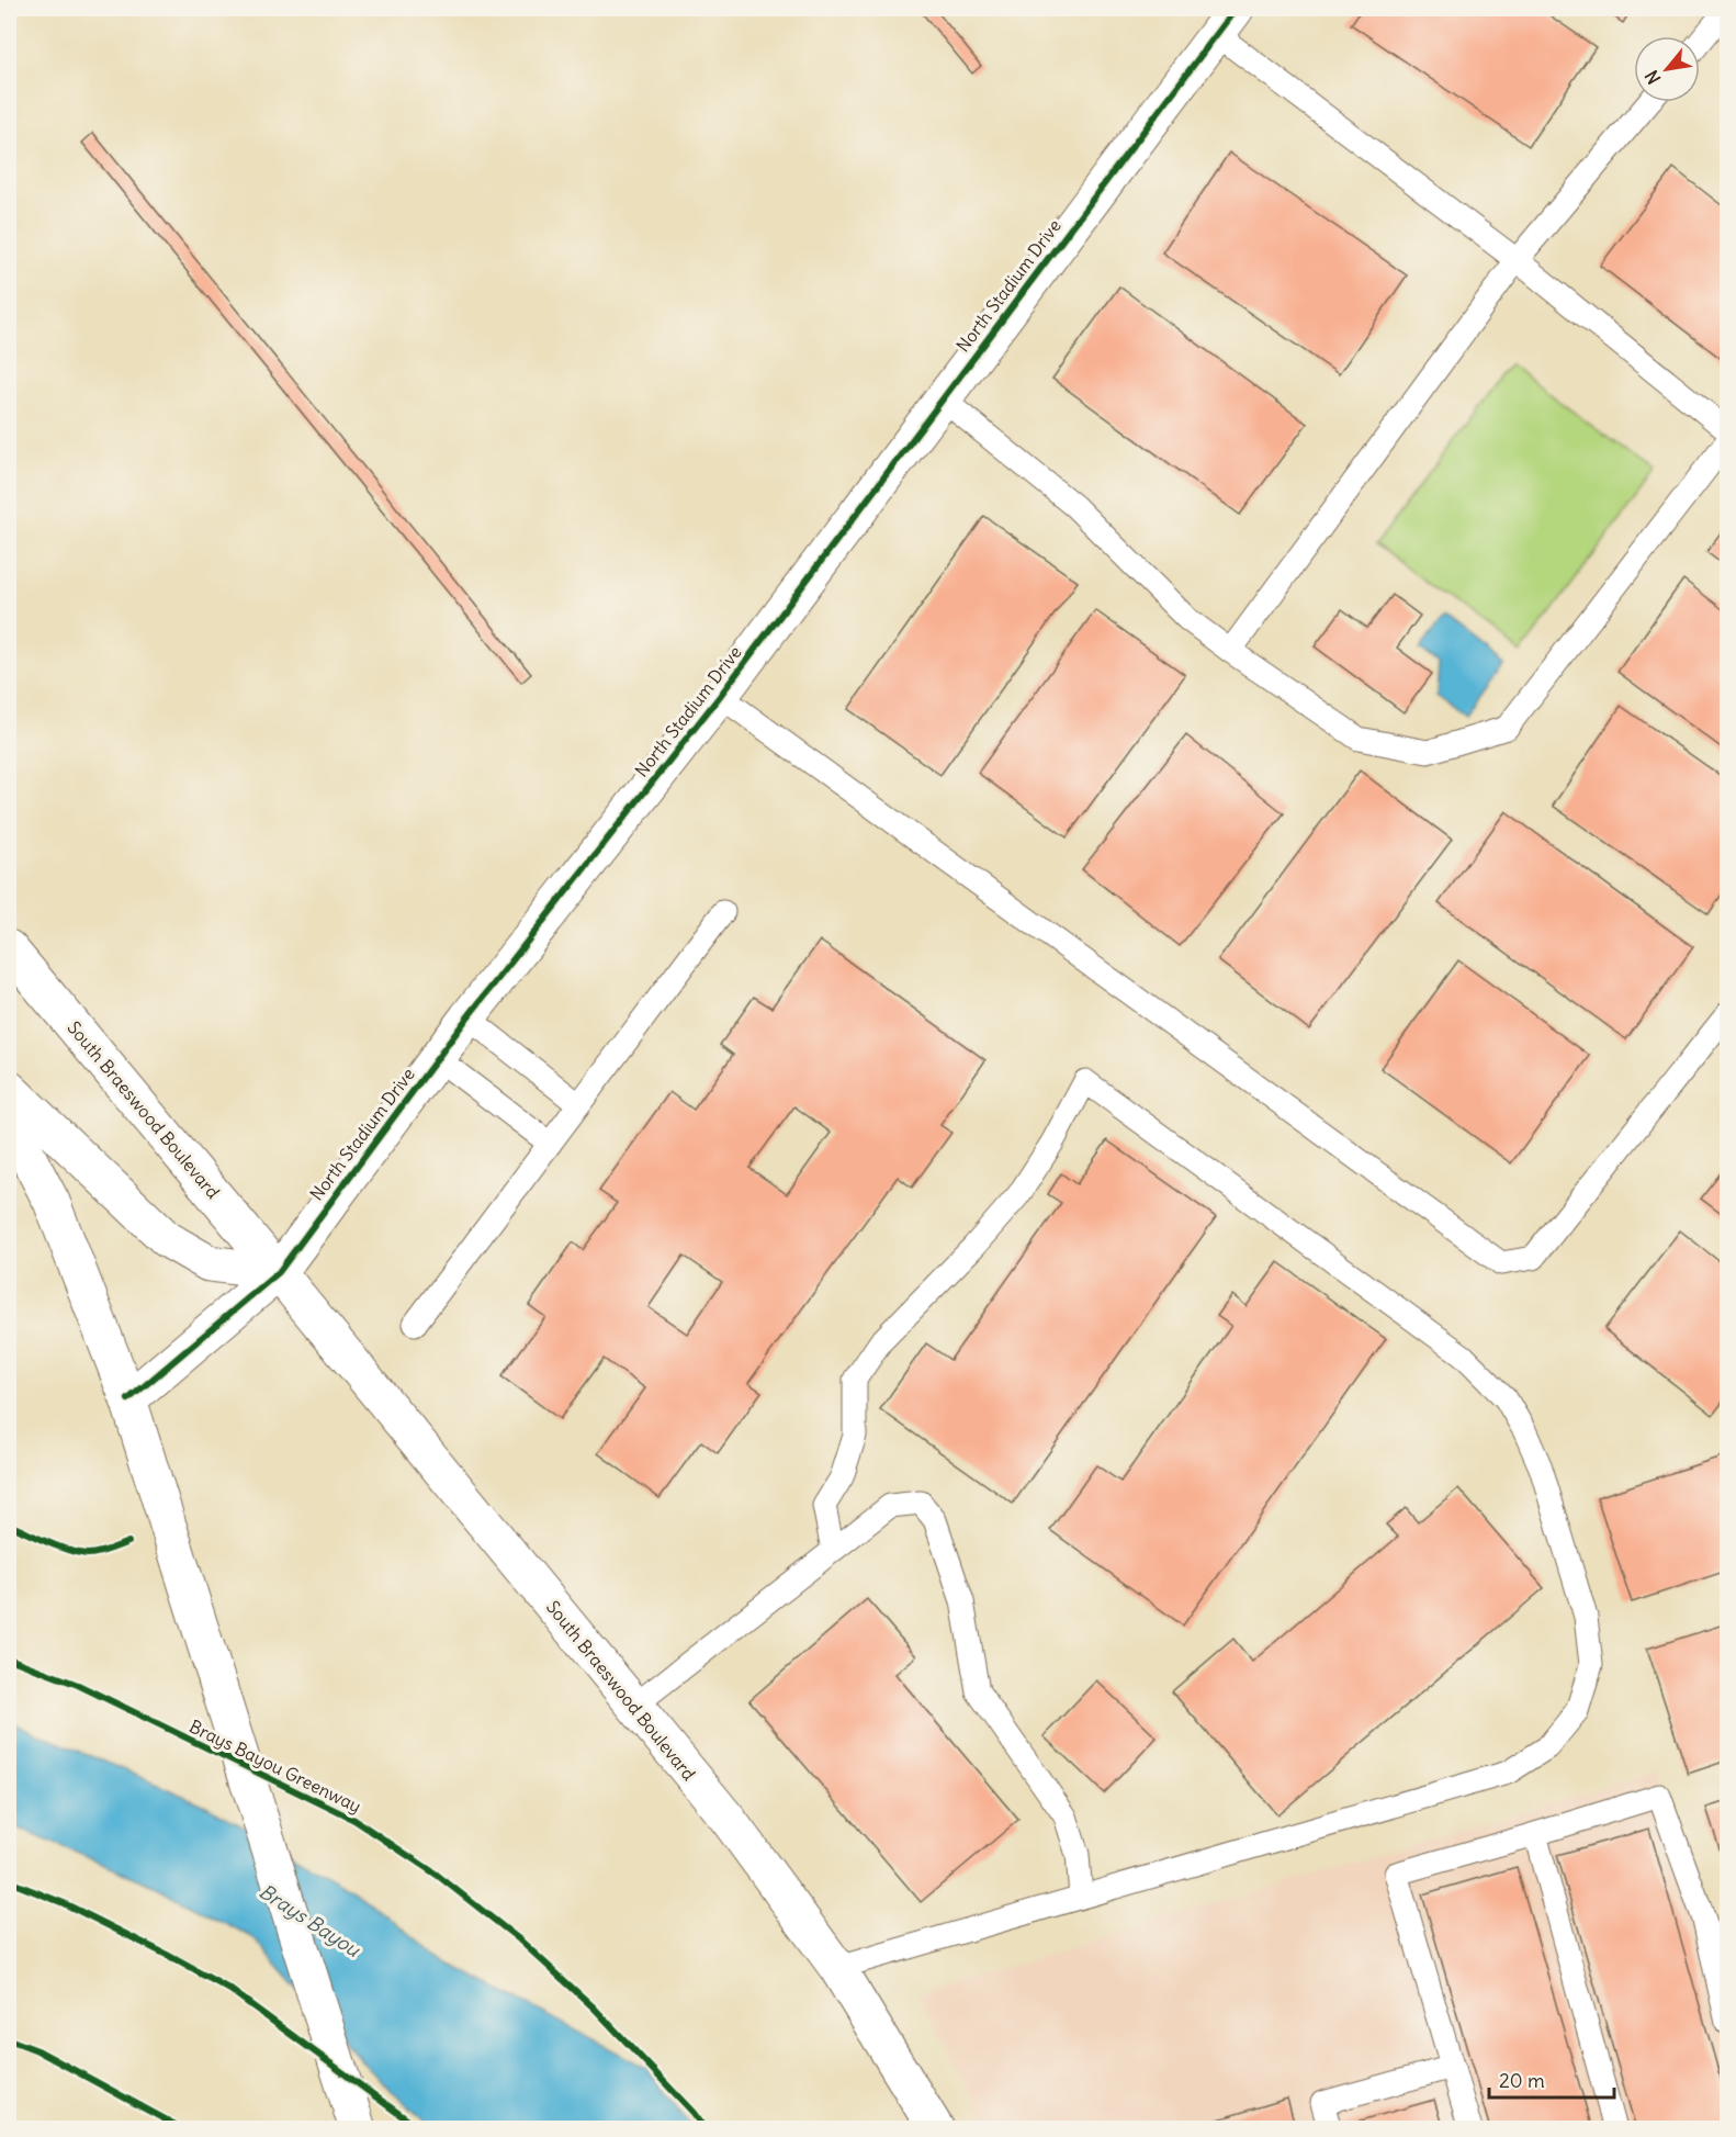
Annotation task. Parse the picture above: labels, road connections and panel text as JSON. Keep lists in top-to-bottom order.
{
  "streets": {
    "main road": ["North Stadium Drive", "South Braeswood Boulevard"],
    "cycle path": ["Brays Bayou Greenway"]
  },
  "crossings": [
    ["North Stadium Drive", "South Braeswood Boulevard"]
  ],
  "water": ["Brays Bayou"],
  "scale_bar": "20 m",
  "north": "bottom left"
}
